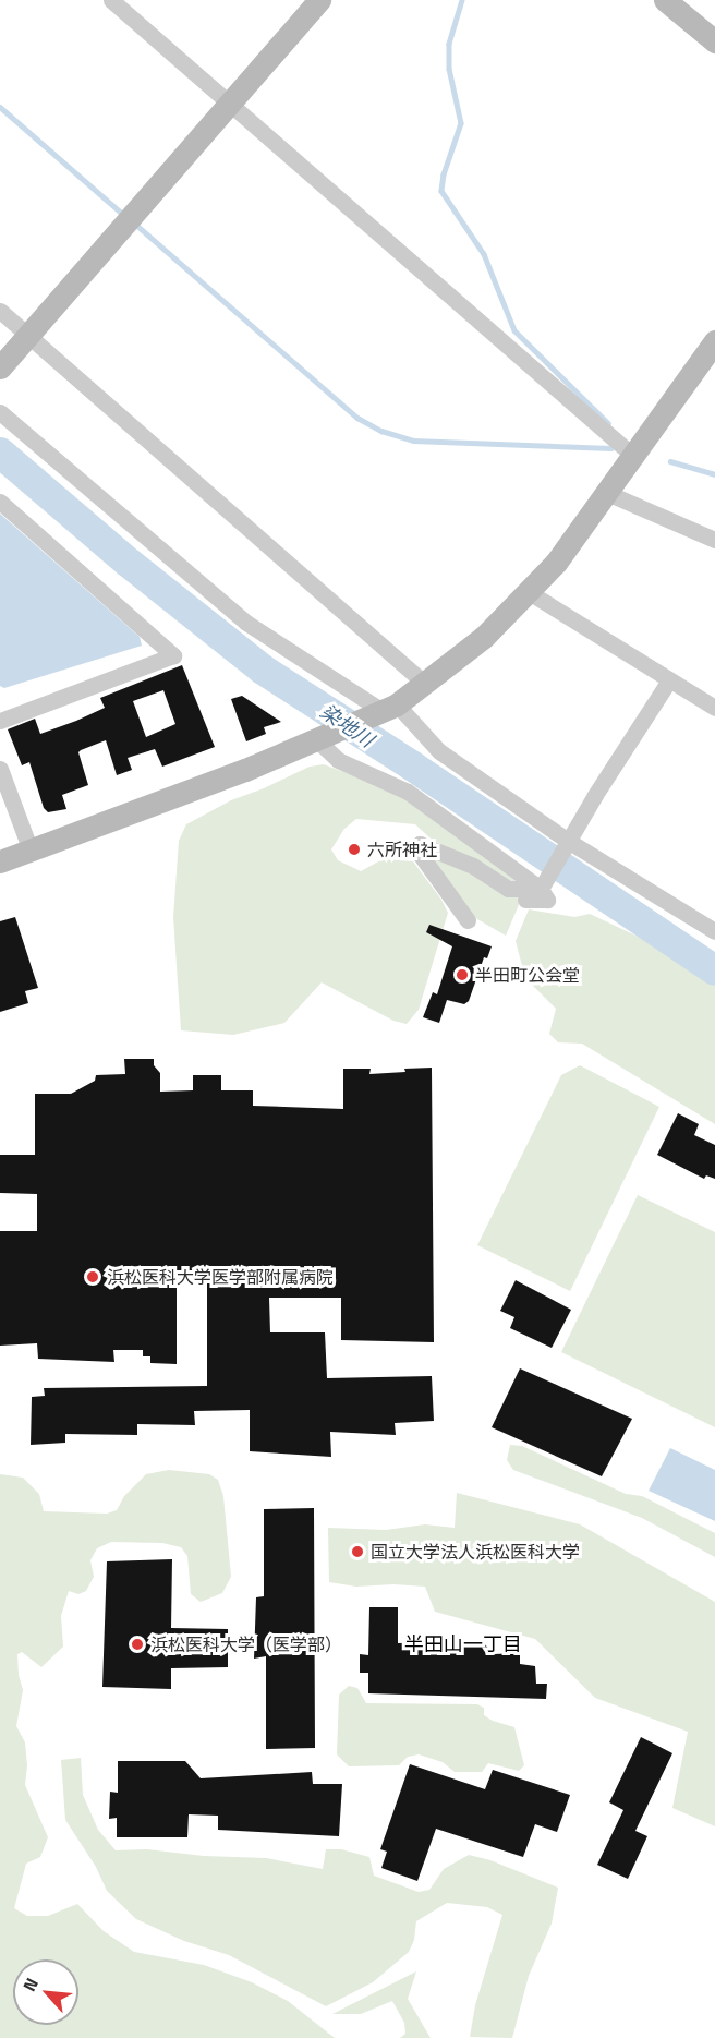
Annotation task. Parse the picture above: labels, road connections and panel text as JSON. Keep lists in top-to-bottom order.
{
  "districts": ["半田山一丁目"],
  "water": ["染地川"],
  "places": [
    "六所神社",
    "半田町公会堂",
    "浜松医科大学医学部附属病院",
    "国立大学法人浜松医科大学",
    "浜松医科大学（医学部）"
  ],
  "north": "top left"
}
